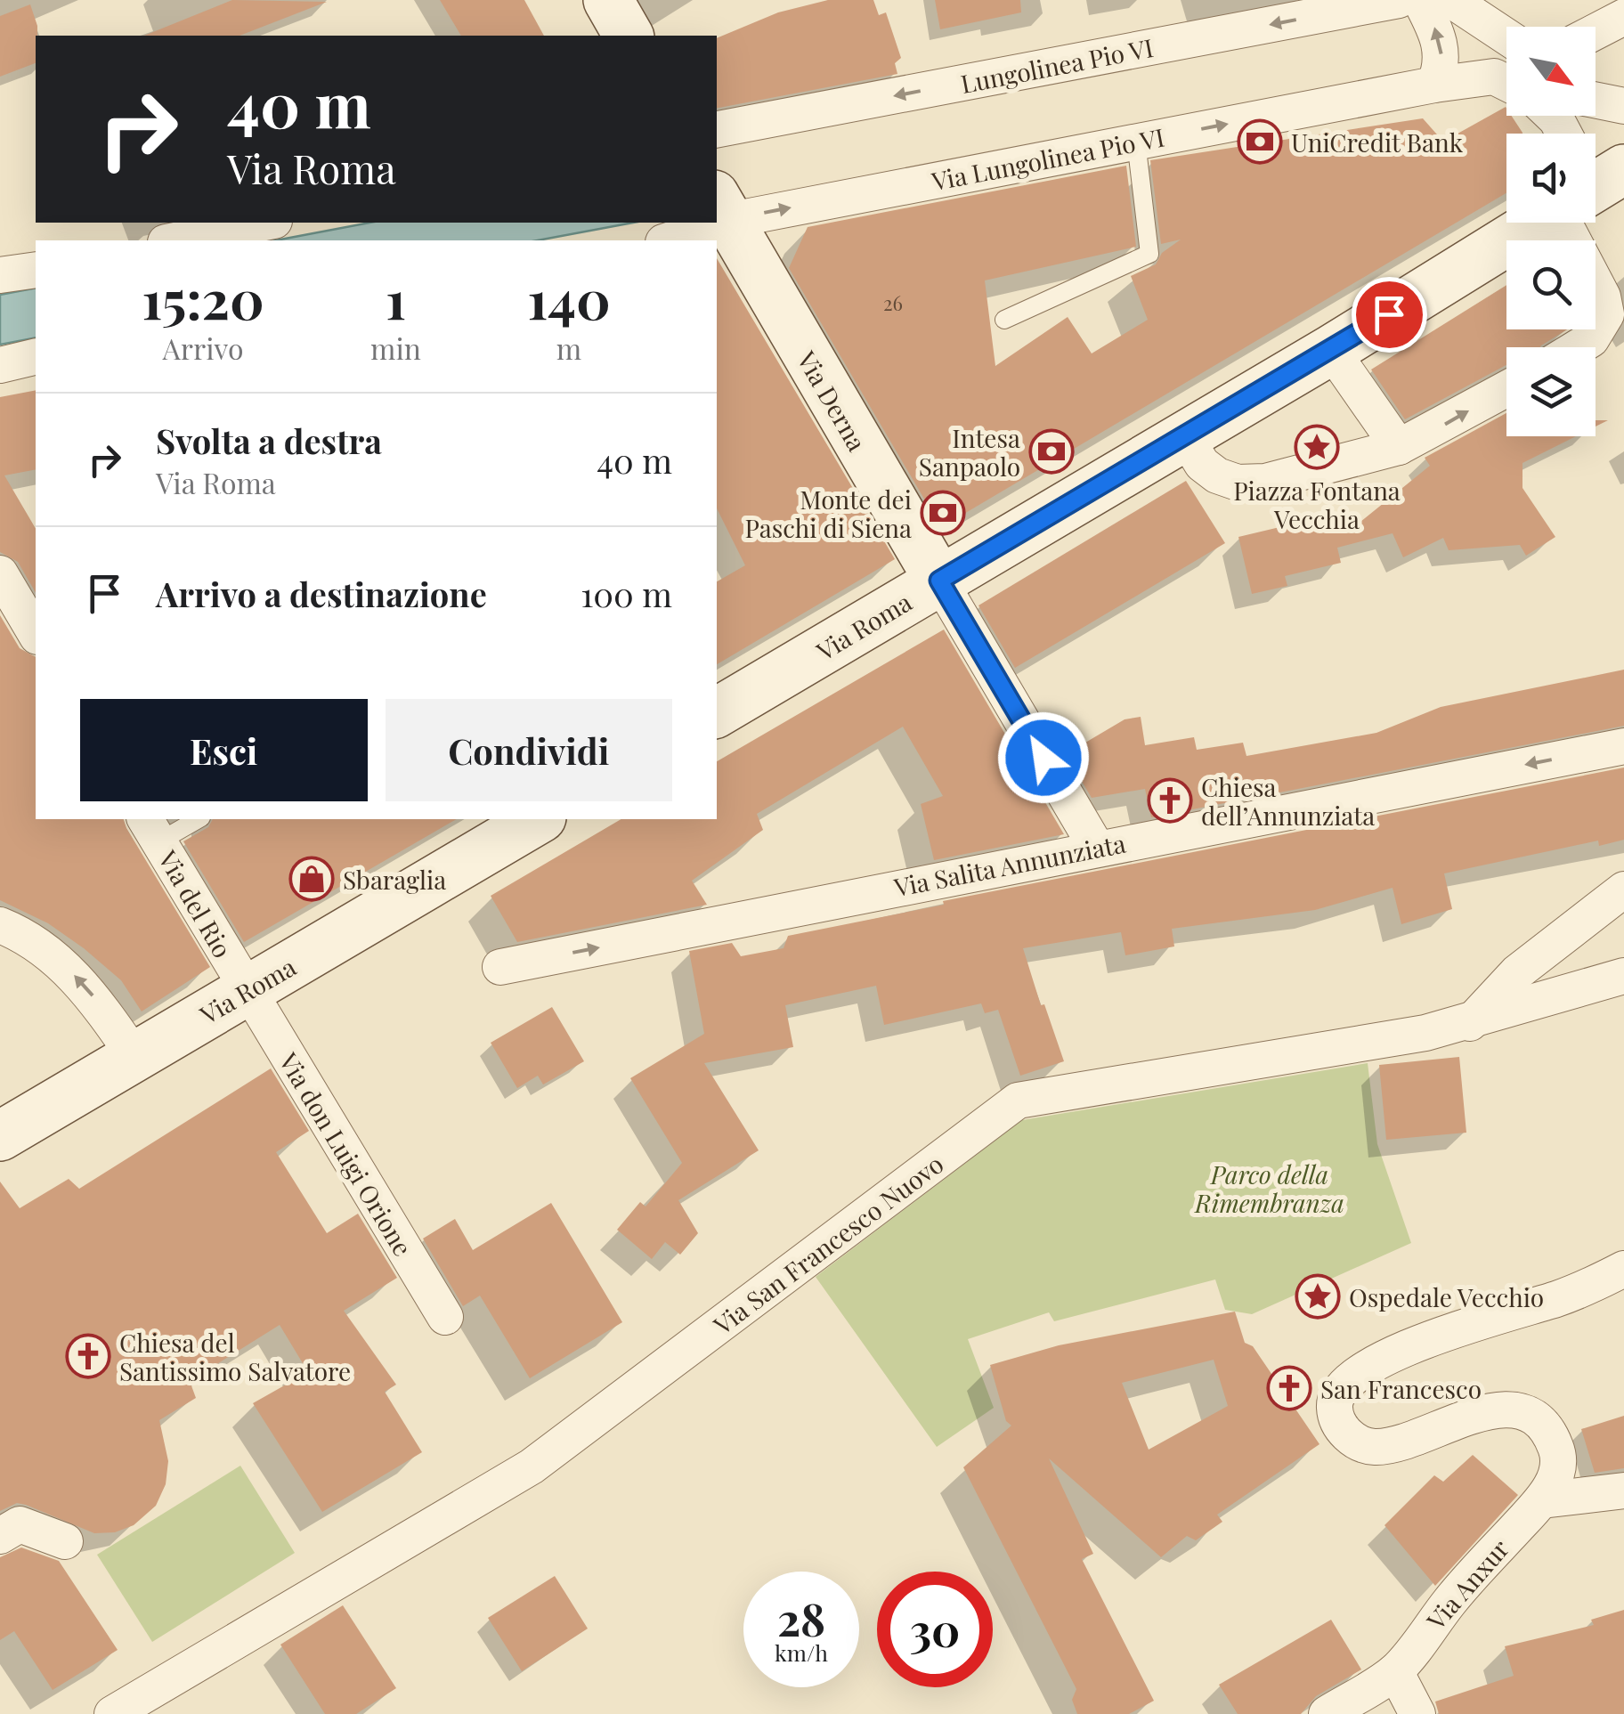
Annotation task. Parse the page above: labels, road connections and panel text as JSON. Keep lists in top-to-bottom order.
{
  "streets": {
    "main road": ["Via Derna", "Via Roma"],
    "street": [
      "Lungolinea Pio VI",
      "Via Lungolinea Pio VI",
      "Via Salita Annunziata",
      "Via del Rio",
      "Via don Luigi Orione",
      "Via San Francesco Nuovo",
      "Via Anxur"
    ]
  },
  "crossings": [
    ["Via Lungolinea Pio VI", "Via Derna"],
    ["Via Derna", "Via Roma"],
    ["Via Roma", "Via del Rio"],
    ["Via Roma", "Via don Luigi Orione"],
    ["Via del Rio", "Via don Luigi Orione"]
  ],
  "one_way": ["Lungolinea Pio VI", "Via Lungolinea Pio VI"],
  "parks": ["Parco della Rimembranza"],
  "places": {
    "bank": ["UniCredit Bank", "Intesa Sanpaolo", "Monte dei Paschi di Siena"],
    "place": ["Piazza Fontana Vecchia", "Ospedale Vecchio"],
    "church": ["Chiesa dell’Annunziata", "Chiesa del Santissimo Salvatore", "San Francesco"],
    "shop": ["Sbaraglia"]
  },
  "house_numbers": ["26"],
  "north": "bottom right",
  "page": {
    "turn": ["40 m", "Via Roma"],
    "eta": [
      "15:20",
      "Arrivo",
      "1",
      "min",
      "140",
      "m"
    ],
    "list": [
      {
        "name": "Svolta a destra",
        "note": "Via Roma",
        "value": "40 m"
      },
      {
        "name": "Arrivo a destinazione",
        "value": "100 m"
      }
    ],
    "buttons": ["Esci", "Condividi"],
    "speed": "28 km/h",
    "limit": "30"
  }
}
